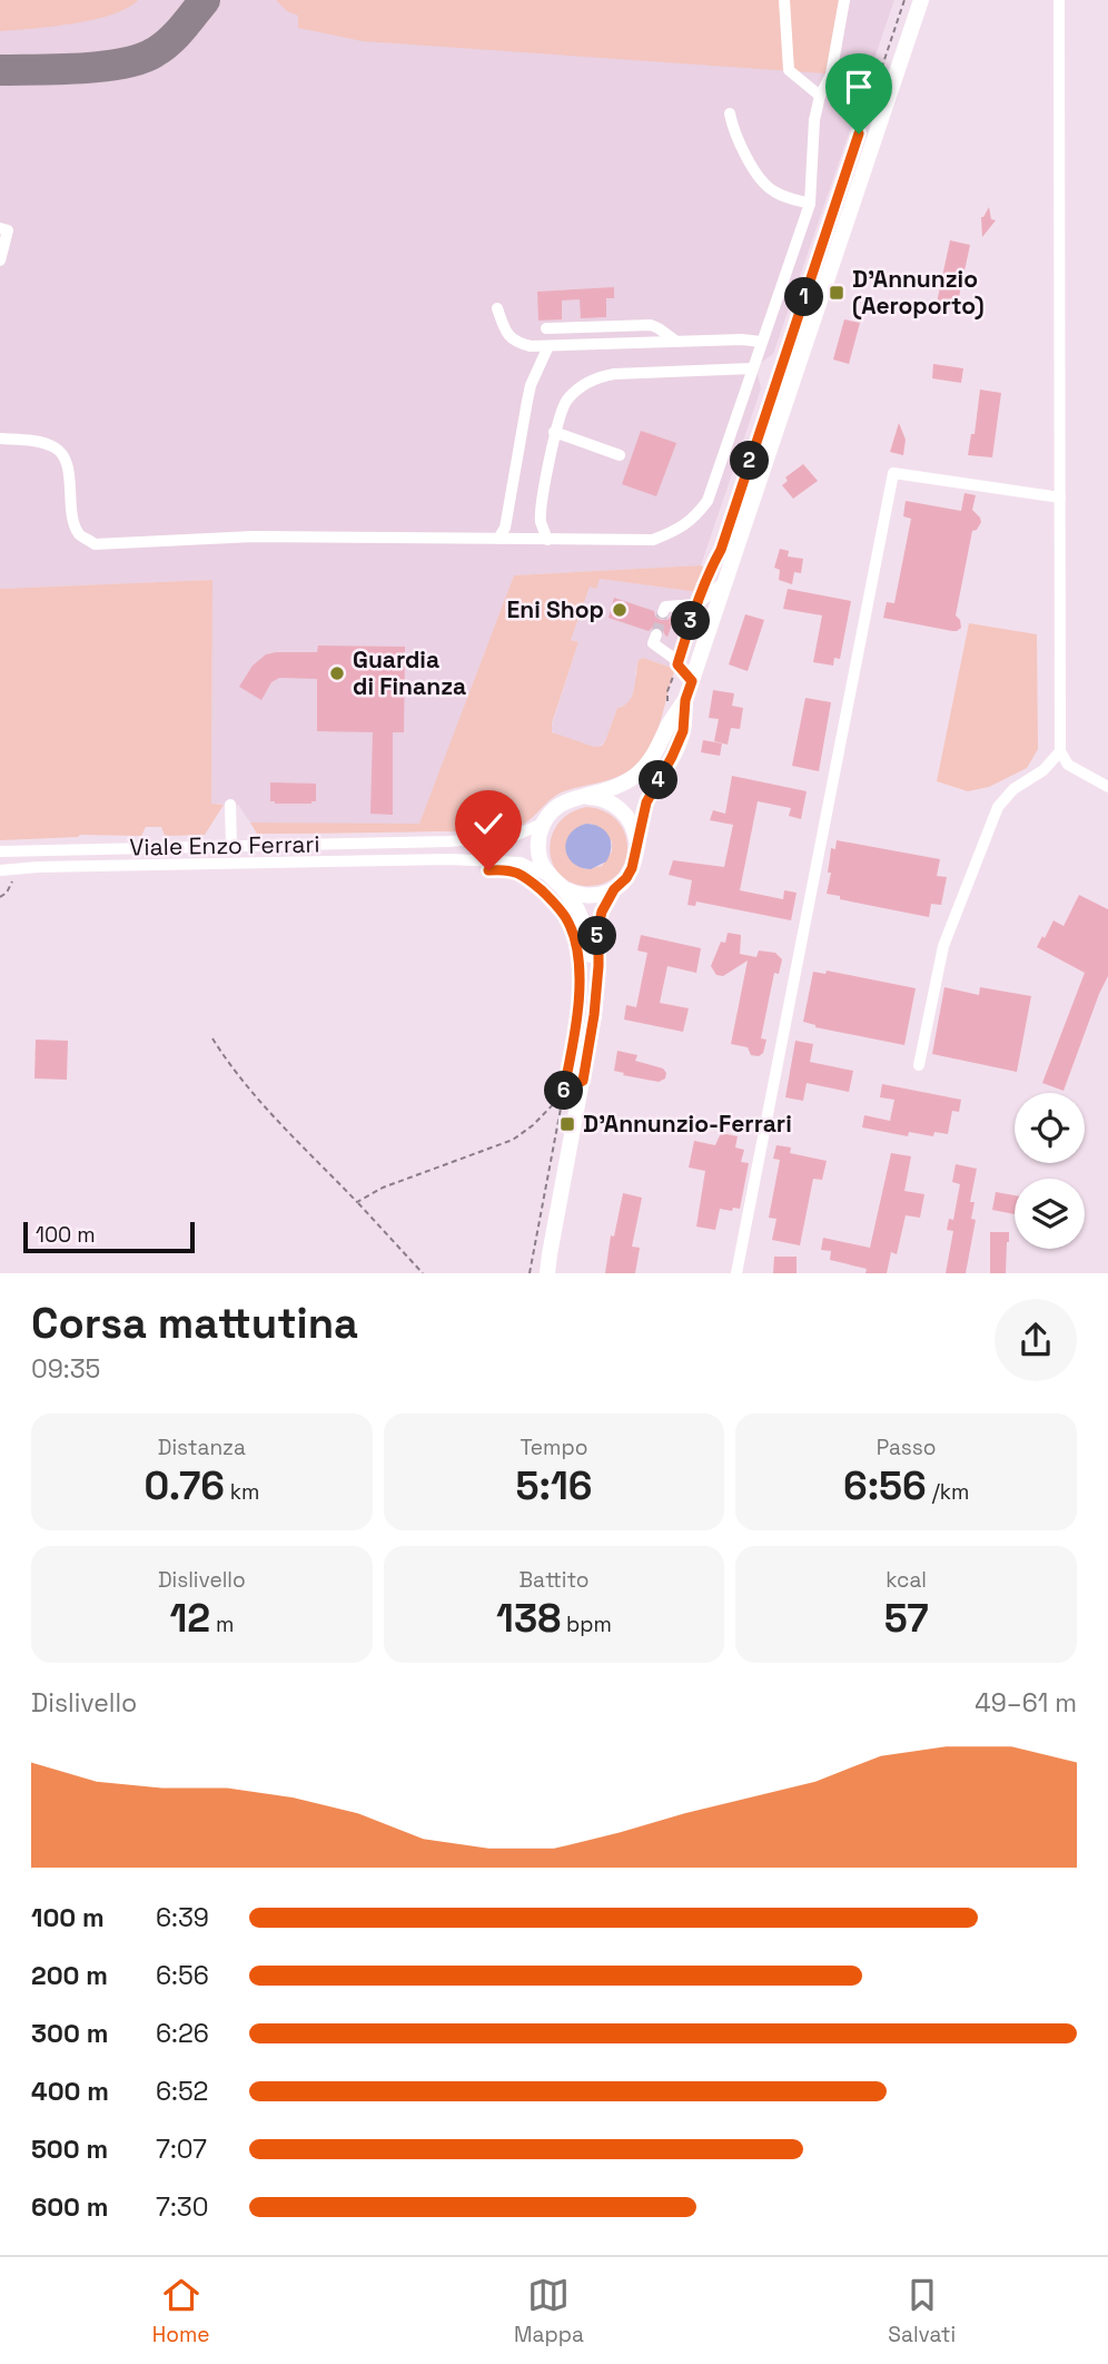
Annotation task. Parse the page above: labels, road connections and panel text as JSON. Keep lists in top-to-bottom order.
{
  "streets": {
    "street": ["Viale Enzo Ferrari"]
  },
  "places": {
    "transit": ["D'Annunzio (Aeroporto)", "D'Annunzio-Ferrari"],
    "other": ["Eni Shop", "Guardia di Finanza"]
  },
  "scale_bar": "100 m",
  "page": {
    "pins": [
      "1",
      "2",
      "3",
      "4",
      "5",
      "6"
    ],
    "scale": "100 m",
    "heading": ["Corsa mattutina", "09:35"],
    "stats": [
      ["Distanza", "0.76 km"],
      ["Tempo", "5:16"],
      ["Passo", "6:56 /km"],
      ["Dislivello", "12 m"],
      ["Battito", "138 bpm"],
      ["kcal", "57"]
    ],
    "chart": ["Dislivello", "49–61 m"],
    "list": [
      {
        "name": "100 m",
        "note": "6:39"
      },
      {
        "name": "200 m",
        "note": "6:56"
      },
      {
        "name": "300 m",
        "note": "6:26"
      },
      {
        "name": "400 m",
        "note": "6:52"
      },
      {
        "name": "500 m",
        "note": "7:07"
      },
      {
        "name": "600 m",
        "note": "7:30"
      }
    ],
    "tabs": ["Home", "Mappa", "Salvati"]
  }
}
